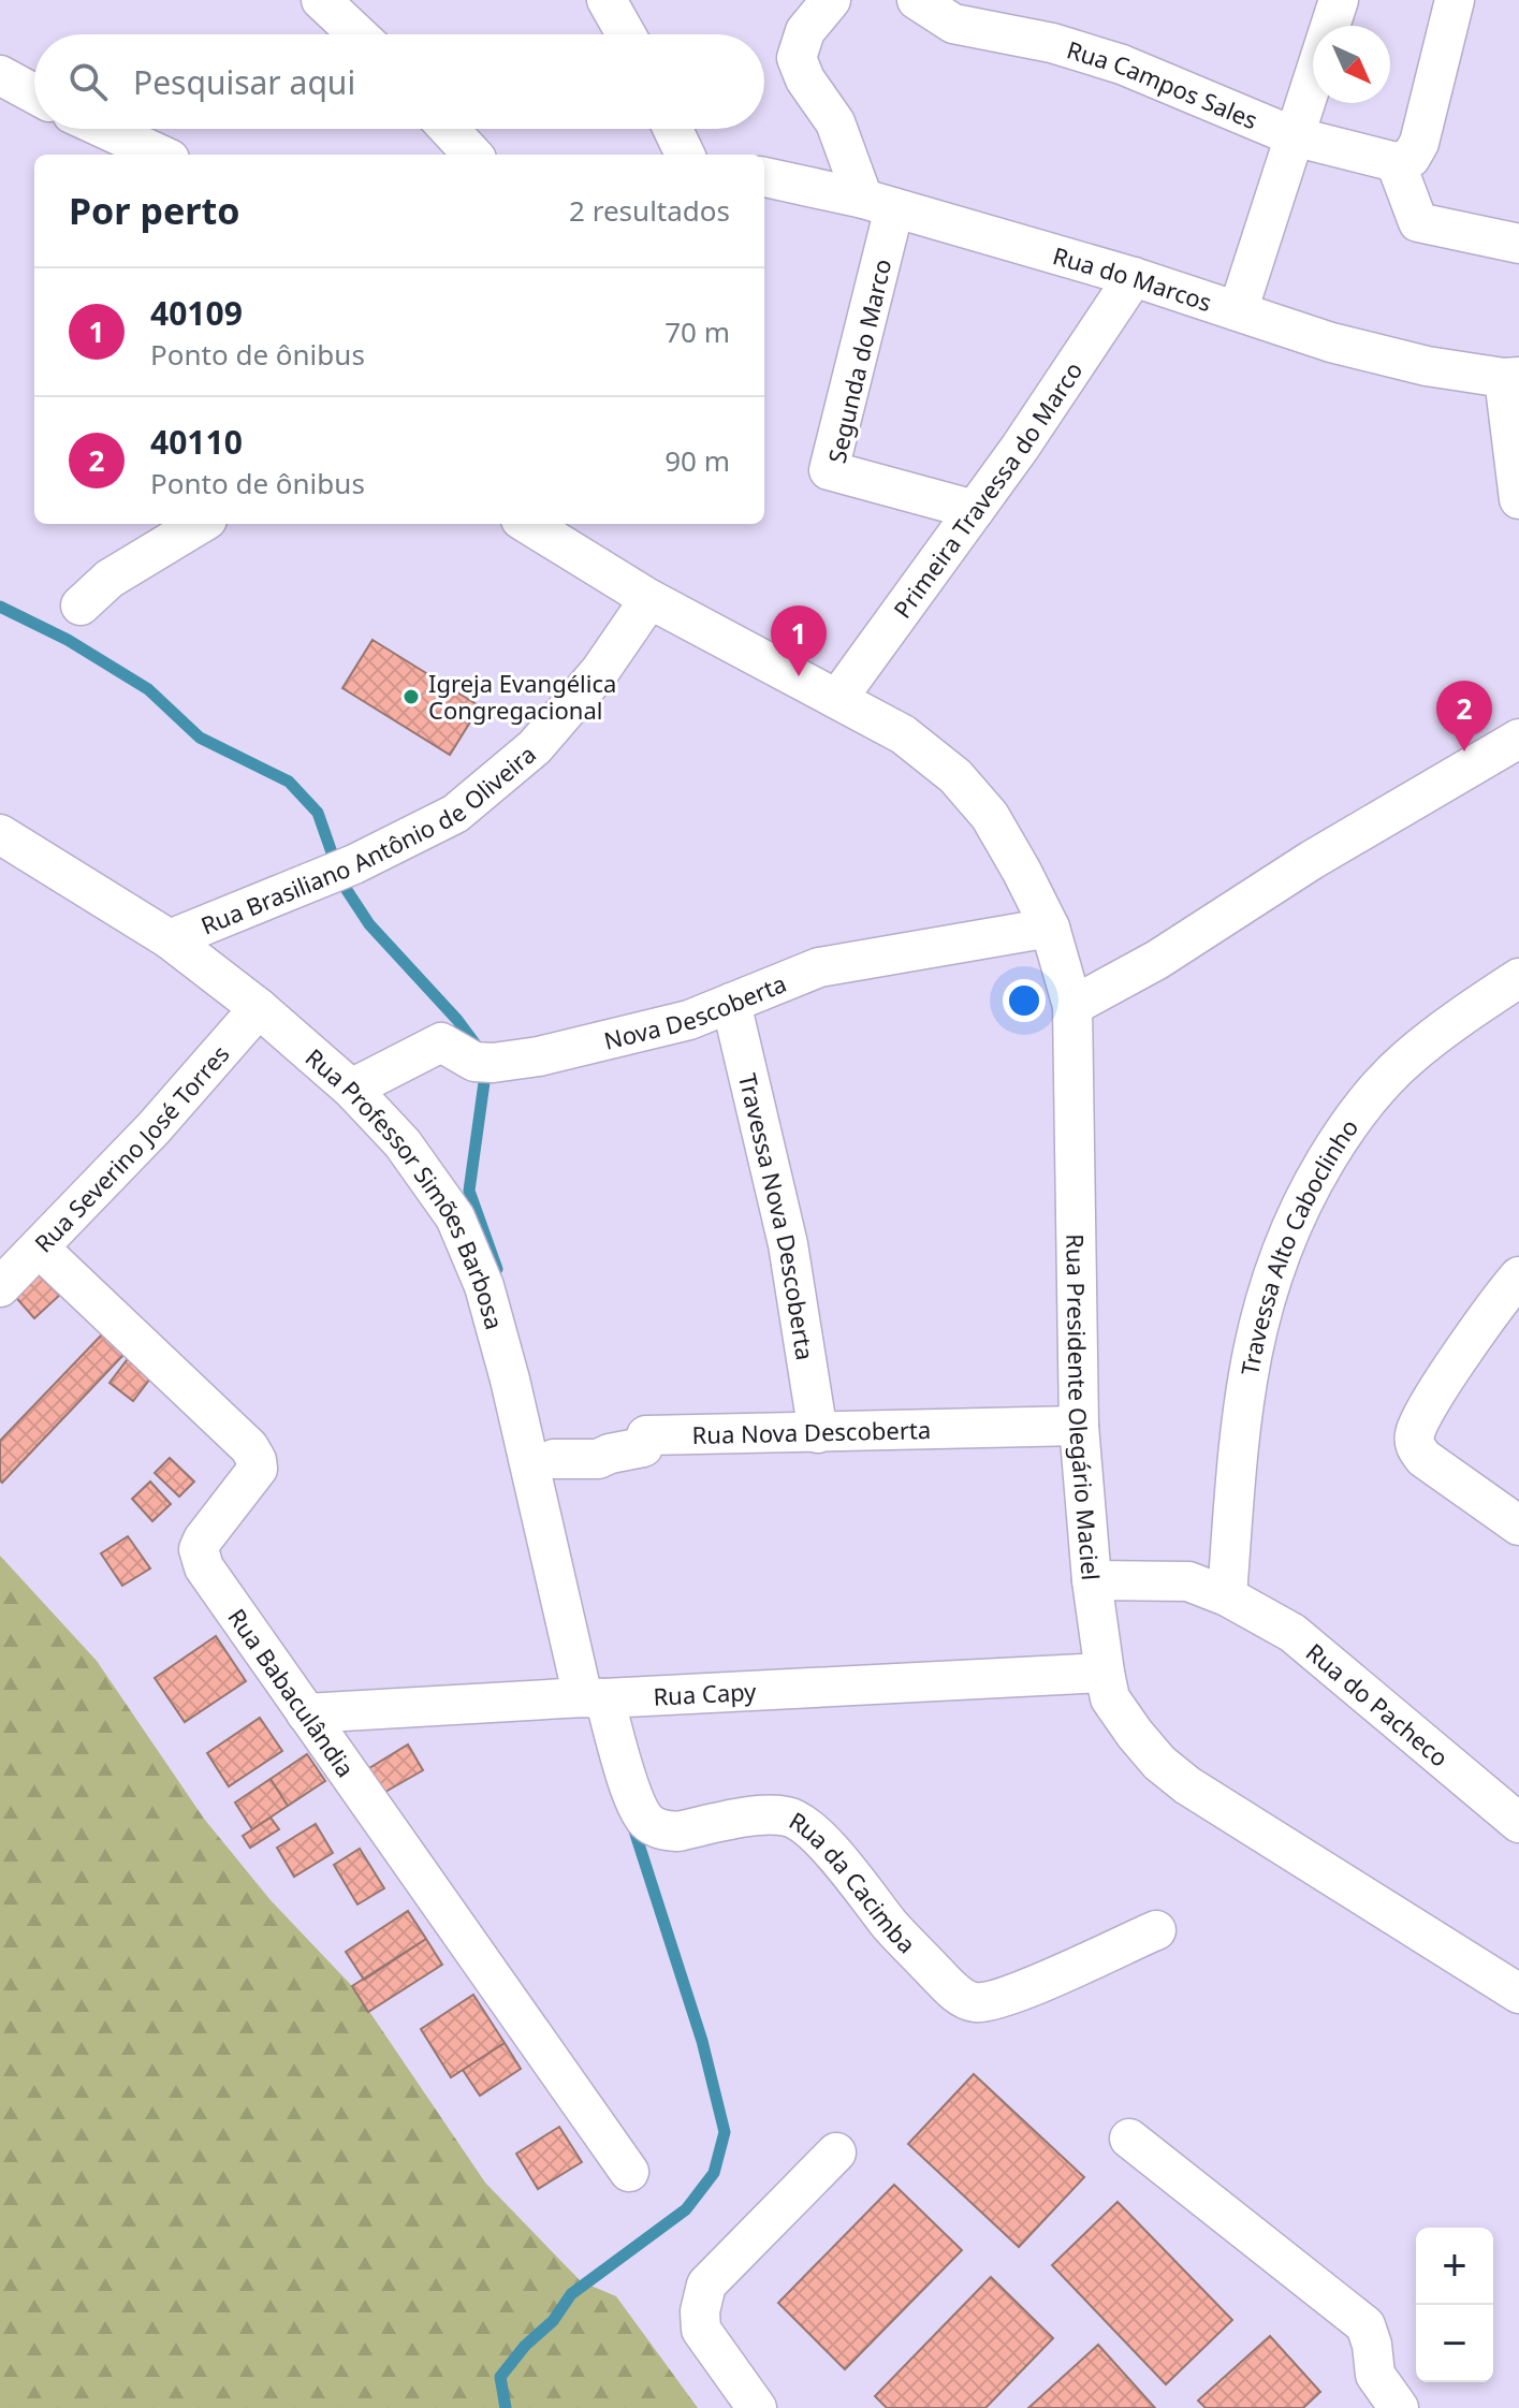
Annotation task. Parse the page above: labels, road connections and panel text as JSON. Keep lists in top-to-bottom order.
{
  "streets": {
    "street": [
      "Rua Campos Sales",
      "Rua do Marcos",
      "Segunda do Marco",
      "Primeira Travessa do Marco",
      "Rua Brasiliano Antônio de Oliveira",
      "Nova Descoberta",
      "Rua Severino José Torres",
      "Rua Professor Simões Barbosa",
      "Travessa Nova Descoberta",
      "Travessa Alto Caboclinho",
      "Rua Presidente Olegário Maciel",
      "Rua Nova Descoberta",
      "Rua Babaculândia",
      "Rua Capy",
      "Rua do Pacheco",
      "Rua da Cacimba"
    ]
  },
  "crossings": [
    ["Rua do Marcos", "Segunda do Marco"],
    ["Rua do Marcos", "Primeira Travessa do Marco"],
    ["Segunda do Marco", "Primeira Travessa do Marco"],
    ["Primeira Travessa do Marco", "Rua Presidente Olegário Maciel"],
    ["Rua Brasiliano Antônio de Oliveira", "Rua Professor Simões Barbosa"],
    ["Rua Brasiliano Antônio de Oliveira", "Rua Presidente Olegário Maciel"],
    ["Nova Descoberta", "Rua Professor Simões Barbosa"],
    ["Nova Descoberta", "Travessa Nova Descoberta"],
    ["Nova Descoberta", "Rua Presidente Olegário Maciel"],
    ["Rua Severino José Torres", "Rua Professor Simões Barbosa"],
    ["Rua Severino José Torres", "Rua Babaculândia"],
    ["Rua Professor Simões Barbosa", "Rua Capy"],
    ["Rua Professor Simões Barbosa", "Rua da Cacimba"],
    ["Travessa Nova Descoberta", "Rua Nova Descoberta"],
    ["Travessa Alto Caboclinho", "Rua do Pacheco"],
    ["Rua Presidente Olegário Maciel", "Rua Nova Descoberta"],
    ["Rua Presidente Olegário Maciel", "Rua Capy"],
    ["Rua Presidente Olegário Maciel", "Rua do Pacheco"],
    ["Rua Babaculândia", "Rua Capy"],
    ["Rua Capy", "Rua da Cacimba"]
  ],
  "places": ["Igreja Evangélica Congregacional"],
  "north": "bottom right",
  "page": {
    "search": "Pesquisar aqui",
    "heading": ["Por perto", "2 resultados"],
    "list": [
      {
        "mark": "1",
        "name": "40109",
        "note": "Ponto de ônibus",
        "value": "70 m"
      },
      {
        "mark": "2",
        "name": "40110",
        "note": "Ponto de ônibus",
        "value": "90 m"
      }
    ],
    "pins": ["1", "2"],
    "map_buttons": ["+", "−"]
  }
}
